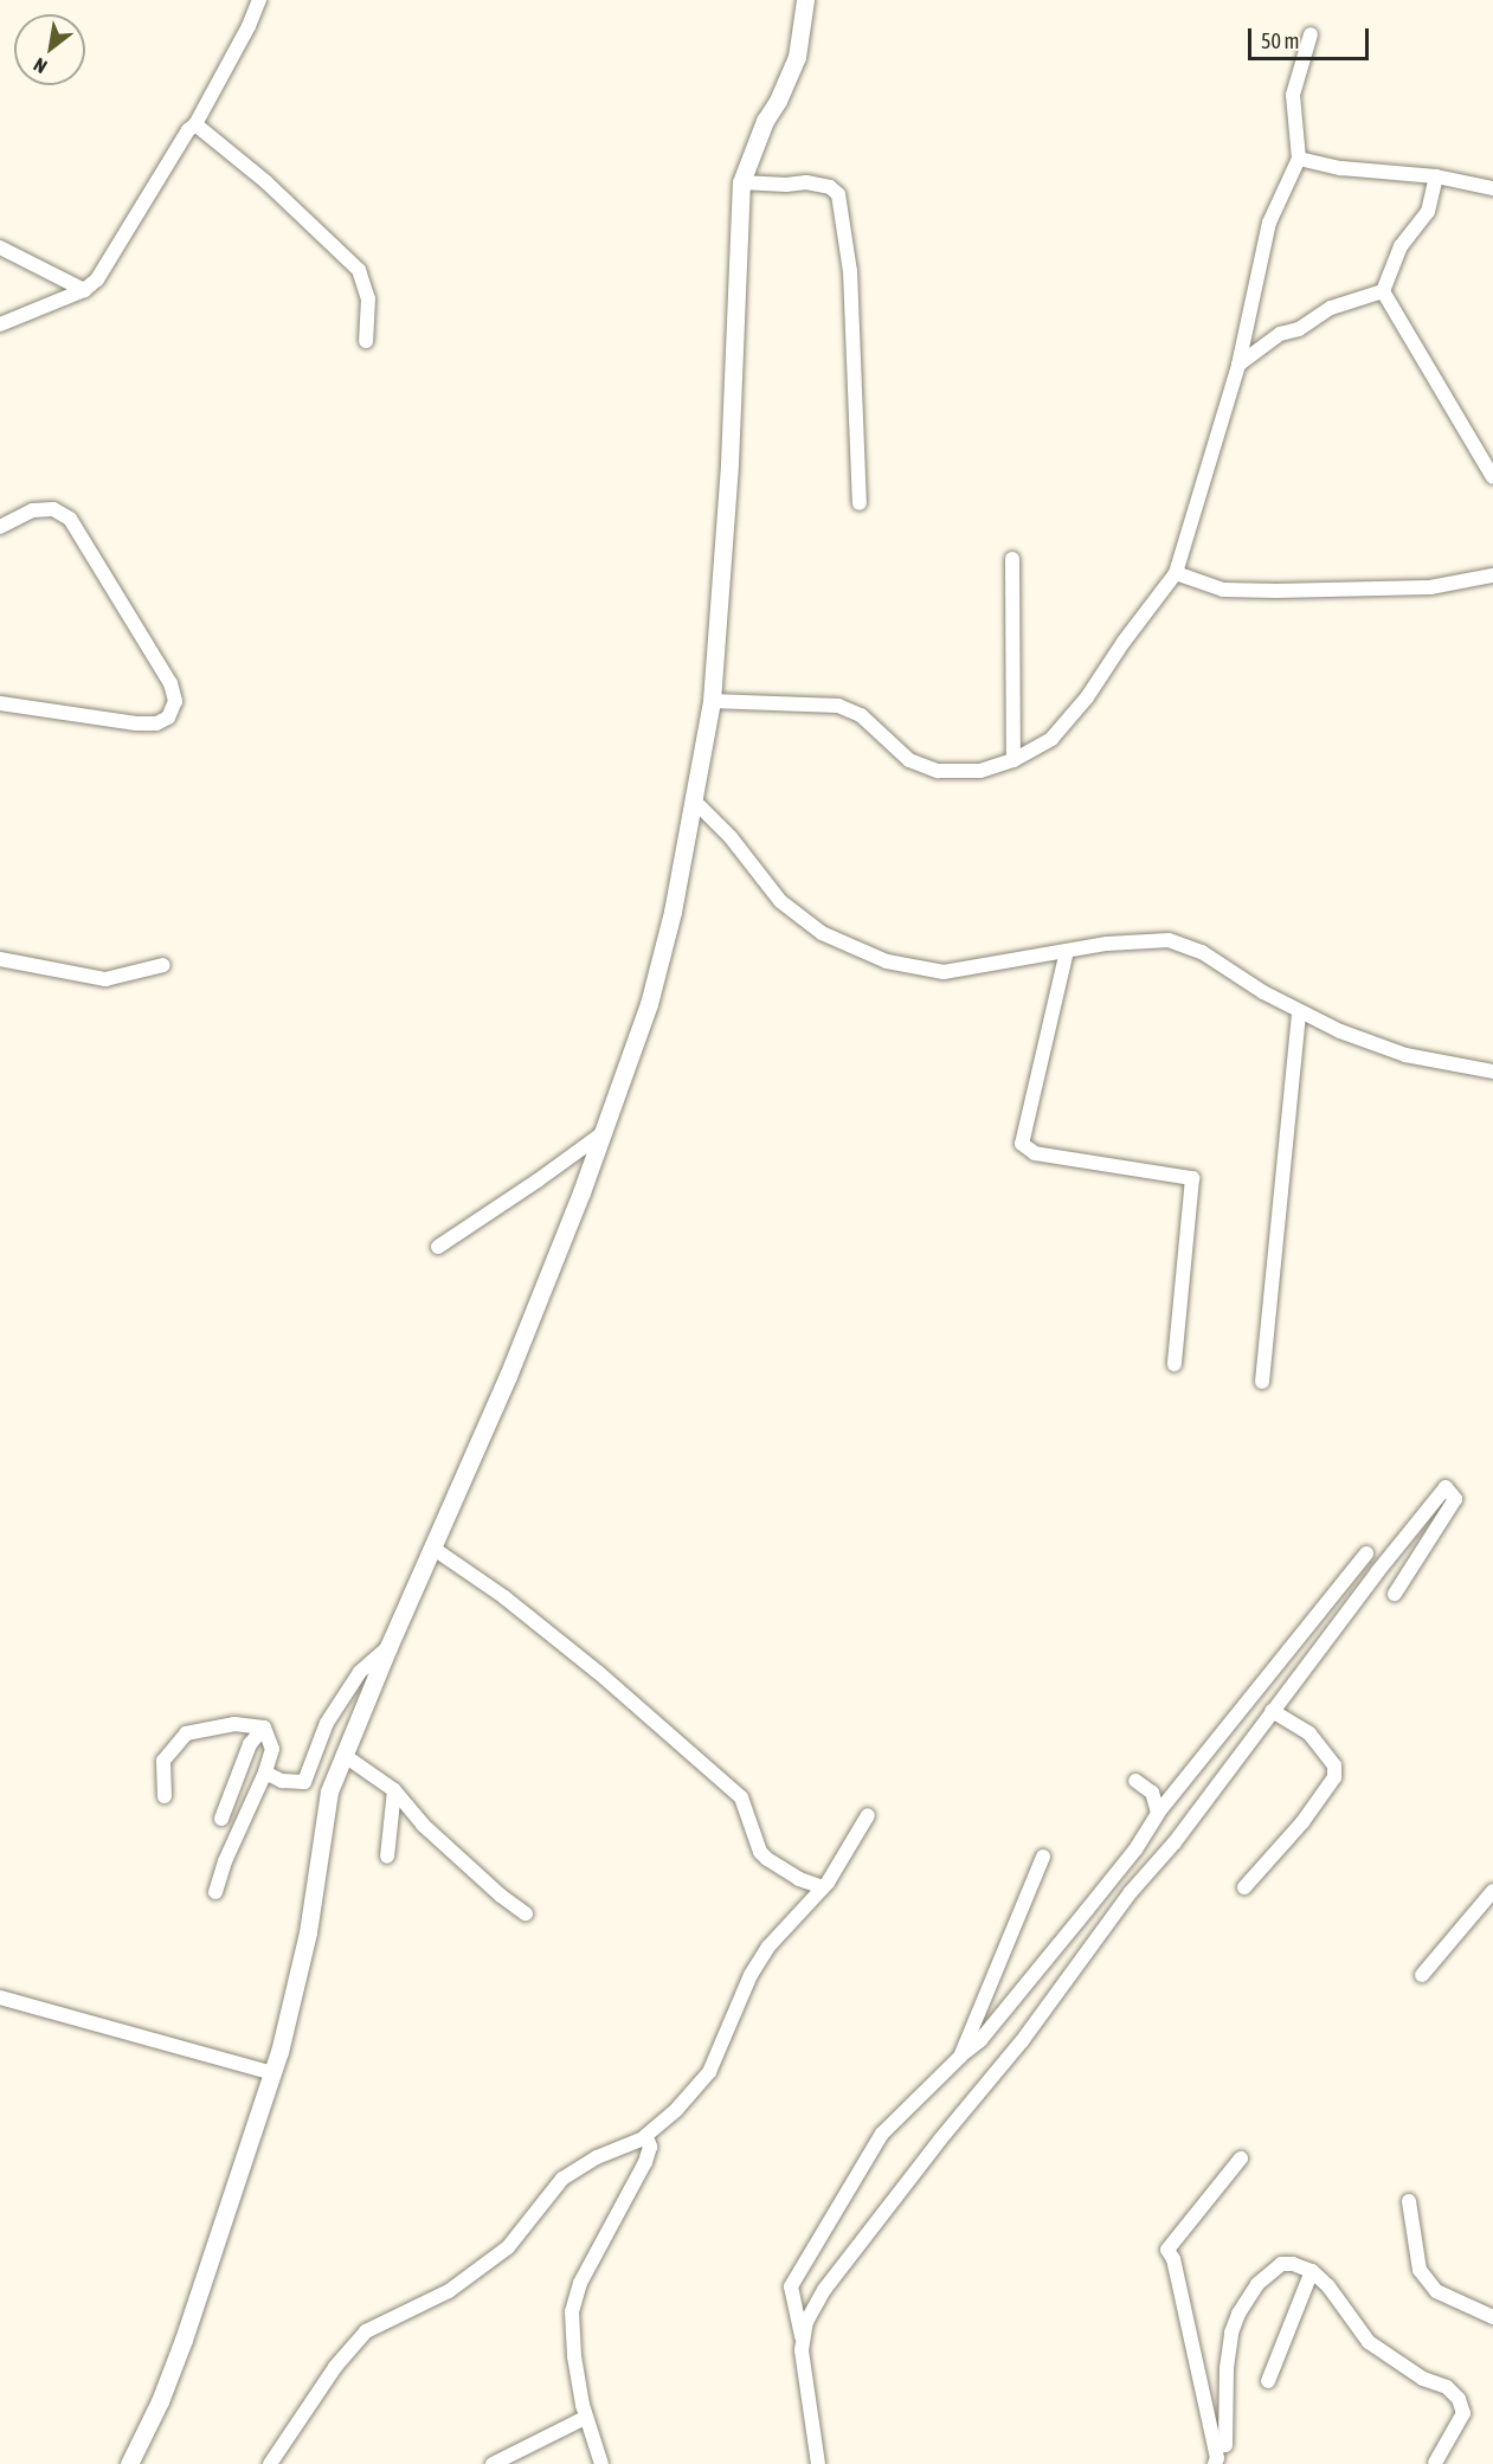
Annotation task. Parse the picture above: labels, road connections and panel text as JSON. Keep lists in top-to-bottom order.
{
  "scale_bar": "50 m",
  "north": "bottom left"
}
